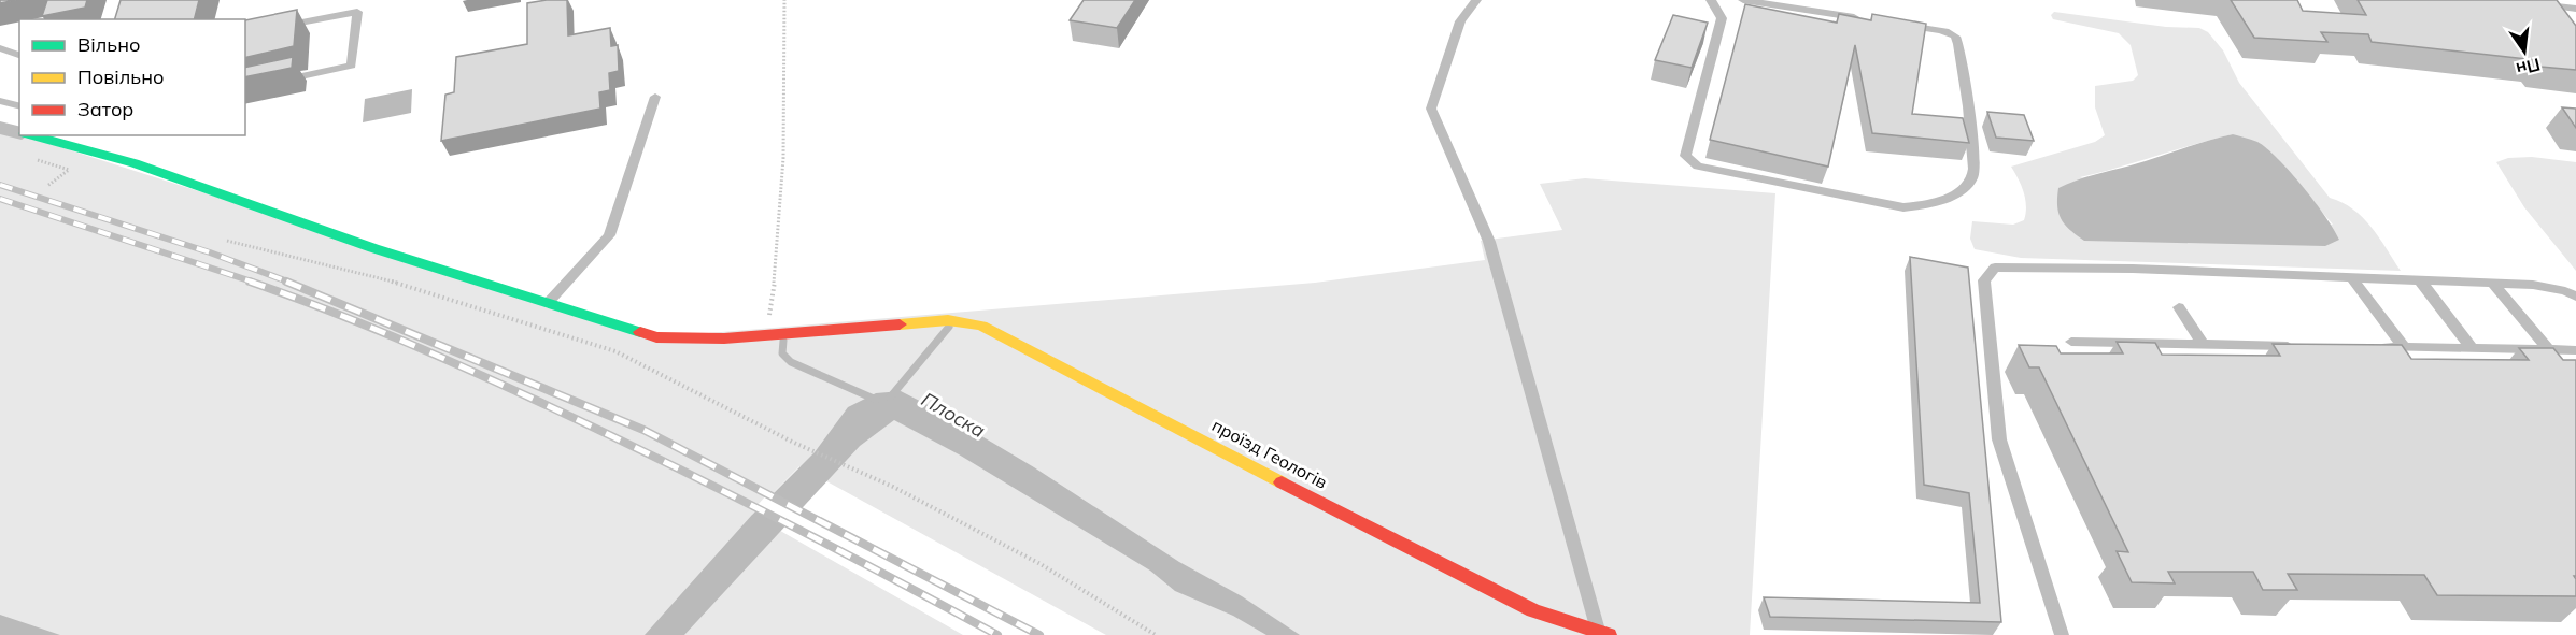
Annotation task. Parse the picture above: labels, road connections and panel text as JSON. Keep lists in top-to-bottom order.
{
  "streets": {
    "street": ["проїзд Геологів"]
  },
  "water": ["Плоска"],
  "legend": ["Вільно", "Повільно", "Затор"],
  "north": "bottom"
}
